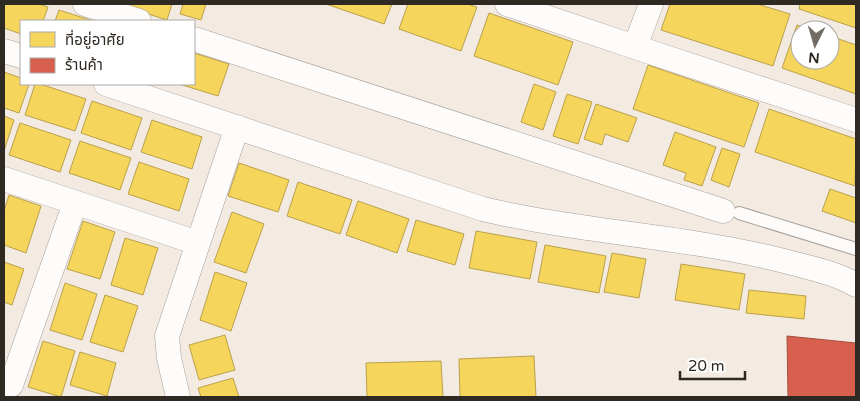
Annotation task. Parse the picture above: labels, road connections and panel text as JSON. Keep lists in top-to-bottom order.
{
  "legend": ["ที่อยู่อาศัย", "ร้านค้า"],
  "scale_bar": "20 m",
  "north": "bottom"
}
